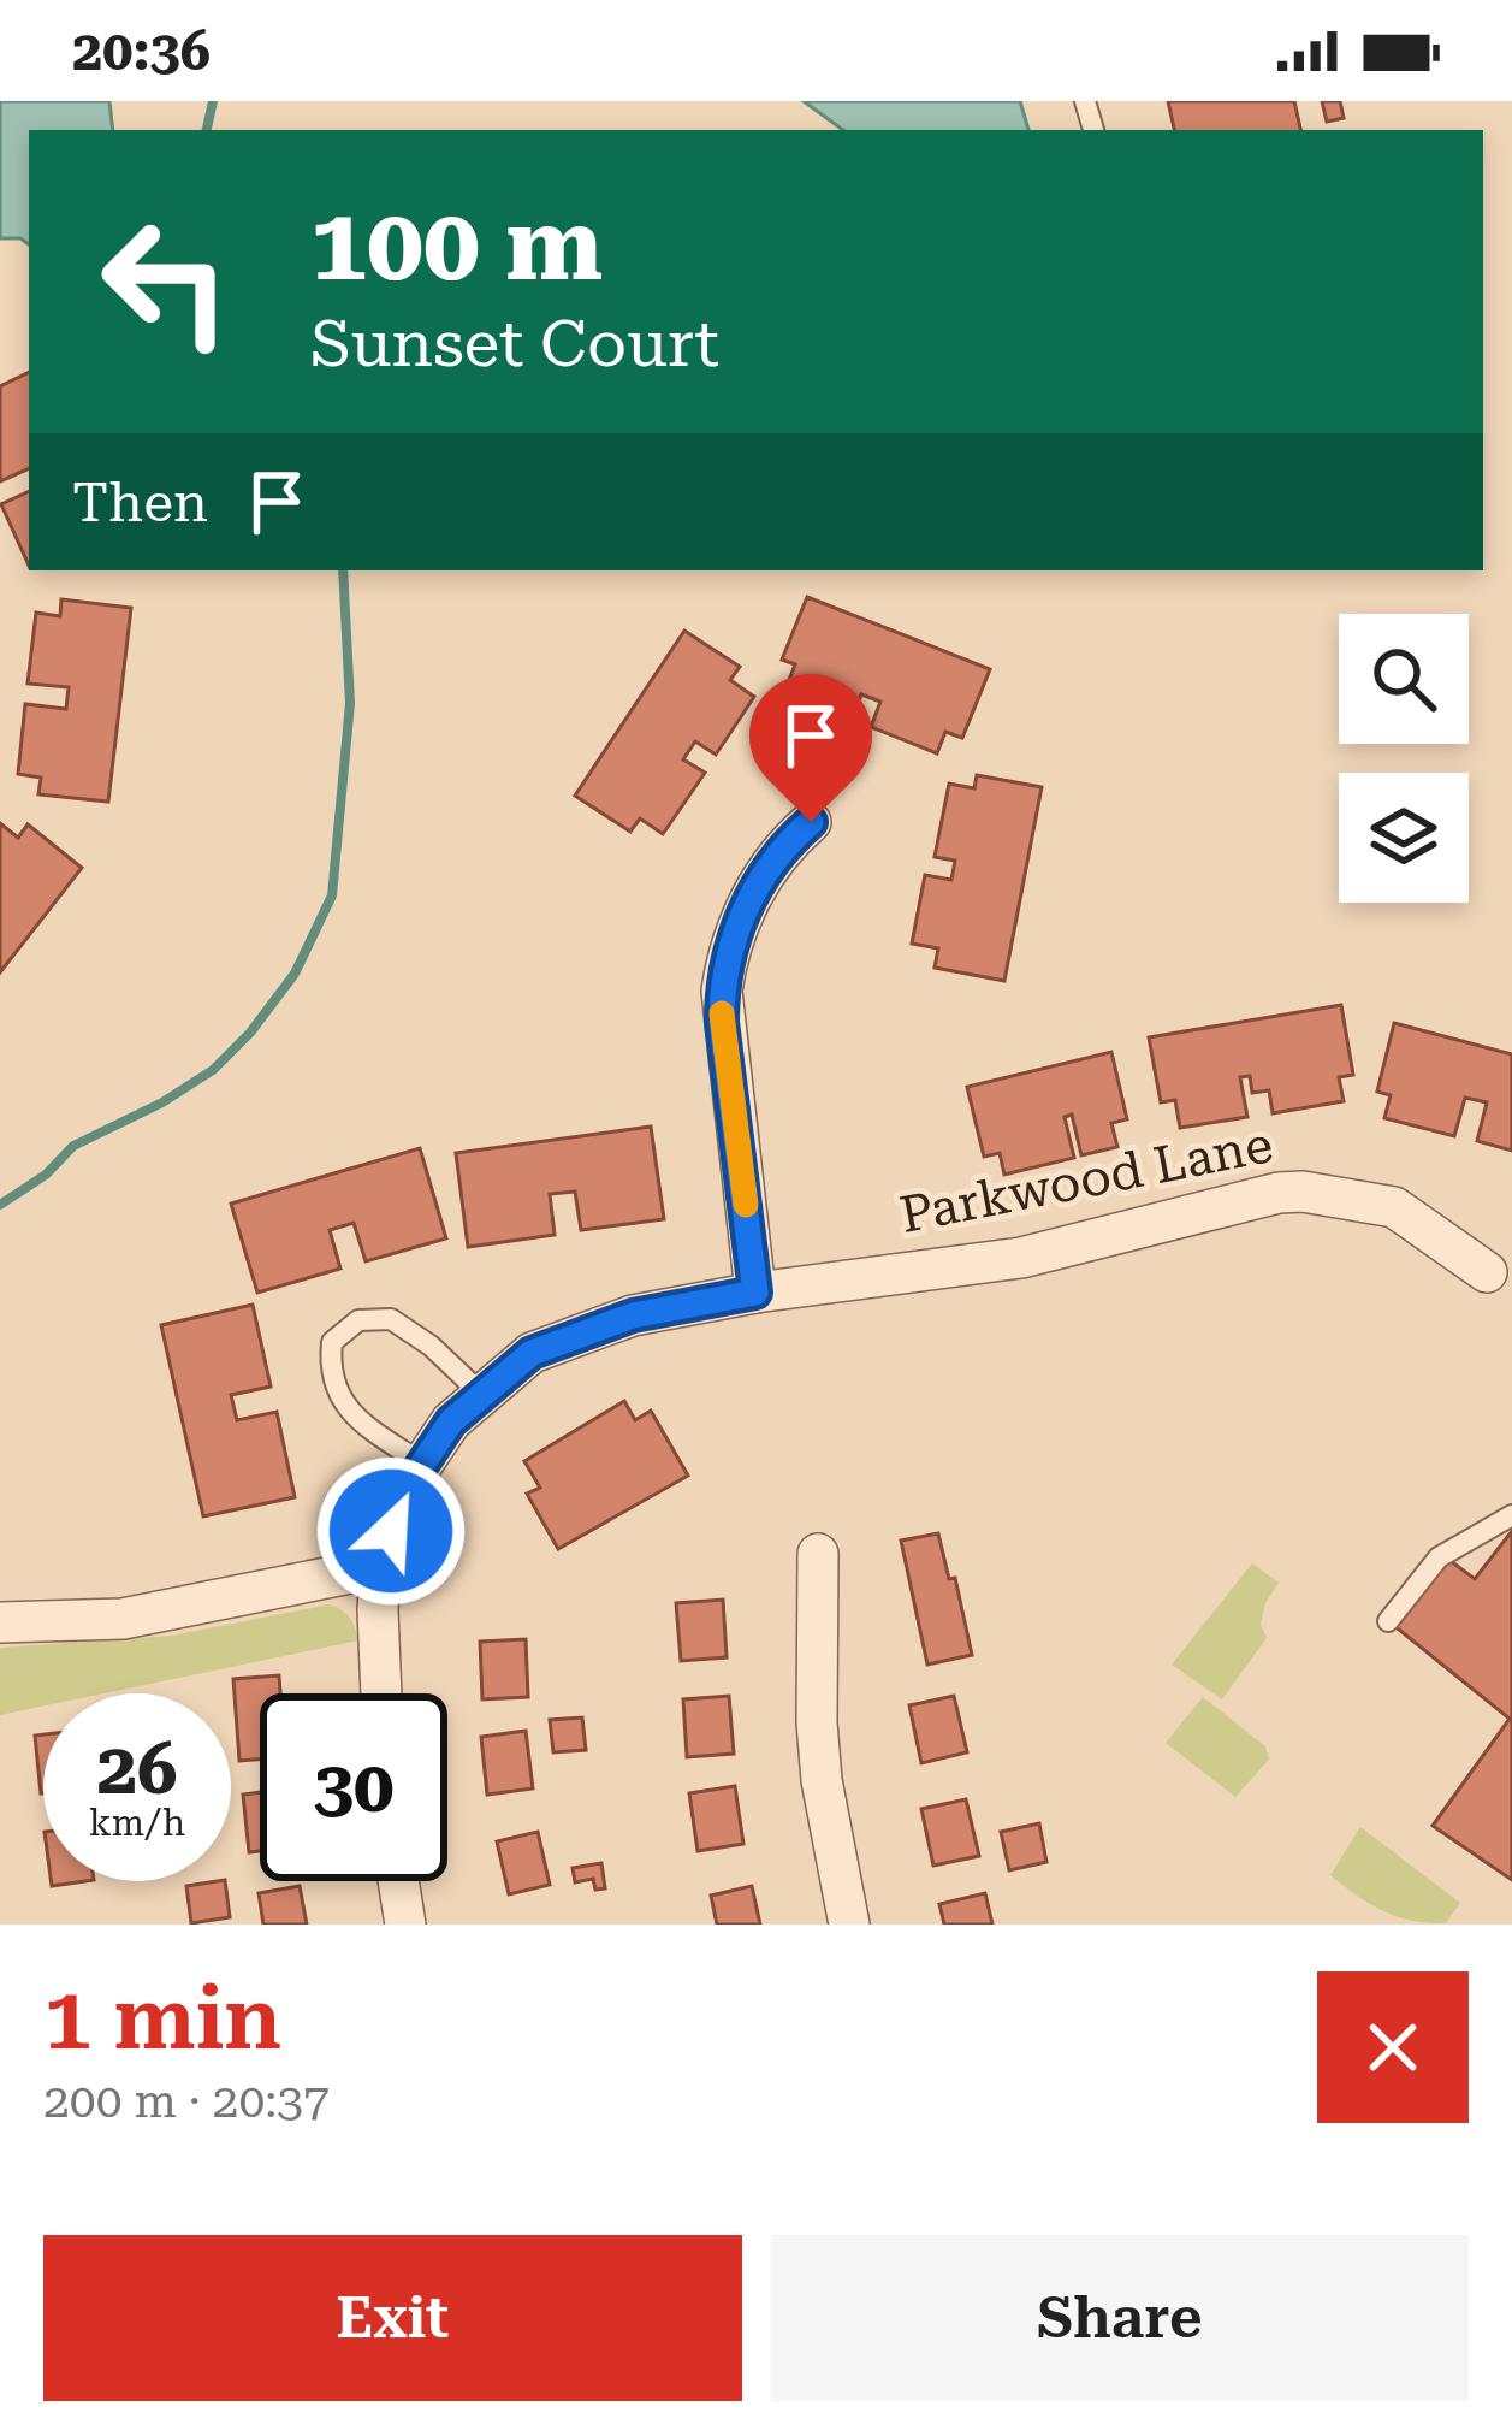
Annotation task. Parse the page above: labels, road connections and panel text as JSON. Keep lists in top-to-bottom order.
{
  "streets": {
    "street": ["Parkwood Lane"]
  },
  "page": {
    "status": "20:36",
    "turn": ["100 m", "Sunset Court"],
    "then": "Then",
    "speed": "26 km/h",
    "limit": "30",
    "heading": ["1 min", "200 m · 20:37"],
    "buttons": ["Exit", "Share"]
  }
}
